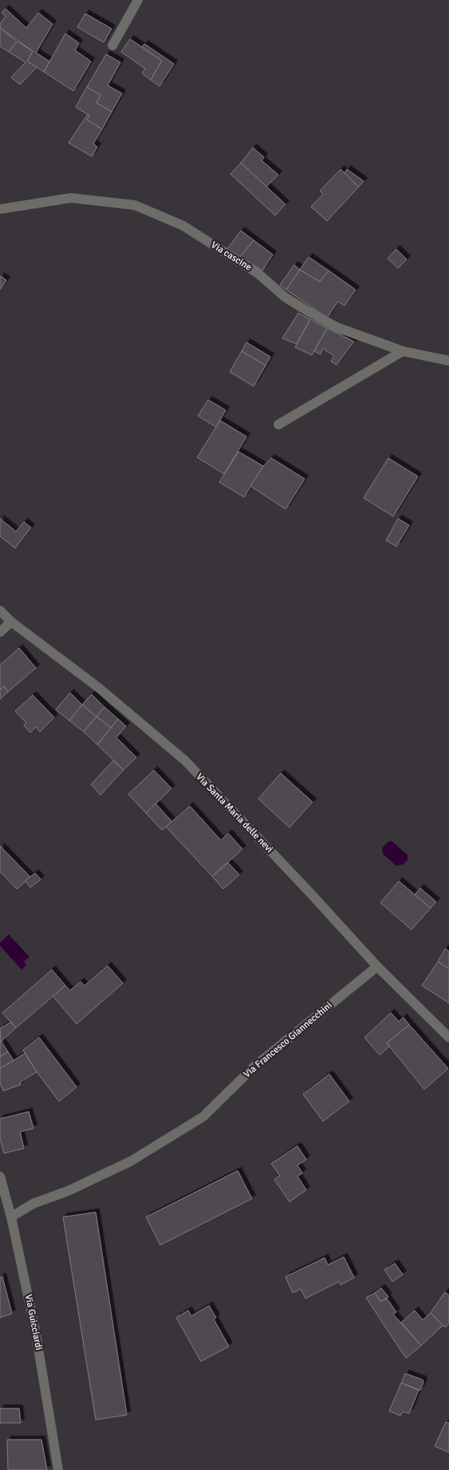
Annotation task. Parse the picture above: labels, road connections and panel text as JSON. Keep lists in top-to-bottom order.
{
  "streets": {
    "street": [
      "Via cascine",
      "Via Santa Maria delle nevi",
      "Via Francesco Giannecchini",
      "Via Guicciardi"
    ]
  },
  "crossings": [
    ["Via Santa Maria delle nevi", "Via Francesco Giannecchini"],
    ["Via Francesco Giannecchini", "Via Guicciardi"]
  ]
}
